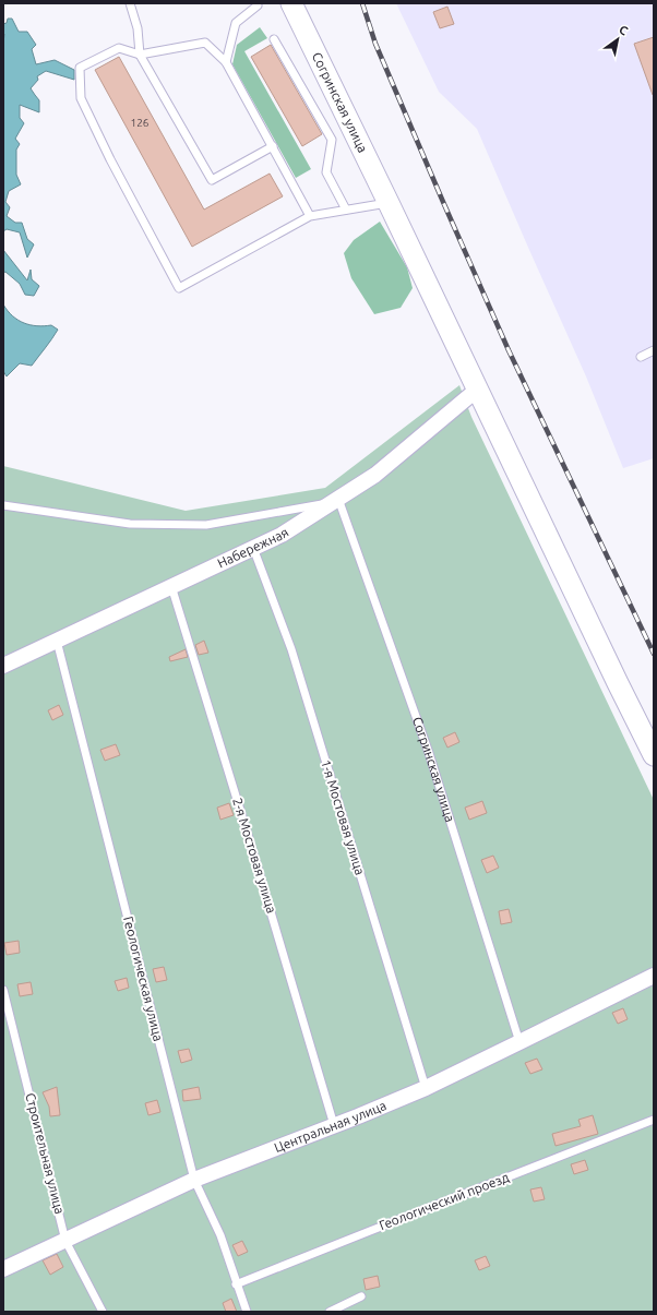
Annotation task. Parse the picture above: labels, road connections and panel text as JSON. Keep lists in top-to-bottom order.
{
  "streets": {
    "street": ["Согринская улица", "Набережная", "Центральная улица"],
    "lane": [
      "1-я Мостовая улица",
      "2-я Мостовая улица",
      "Геологическая улица",
      "Строительная улица",
      "Геологический проезд"
    ]
  },
  "crossings": [
    ["Согринская улица", "Набережная"],
    ["Согринская улица", "Центральная улица"],
    ["Набережная", "1-я Мостовая улица"],
    ["Набережная", "2-я Мостовая улица"],
    ["Набережная", "Геологическая улица"],
    ["1-я Мостовая улица", "Центральная улица"],
    ["2-я Мостовая улица", "Центральная улица"],
    ["Геологическая улица", "Центральная улица"],
    ["Геологическая улица", "Геологический проезд"],
    ["Центральная улица", "Строительная улица"]
  ],
  "house_numbers": ["126"],
  "north": "top right"
}
